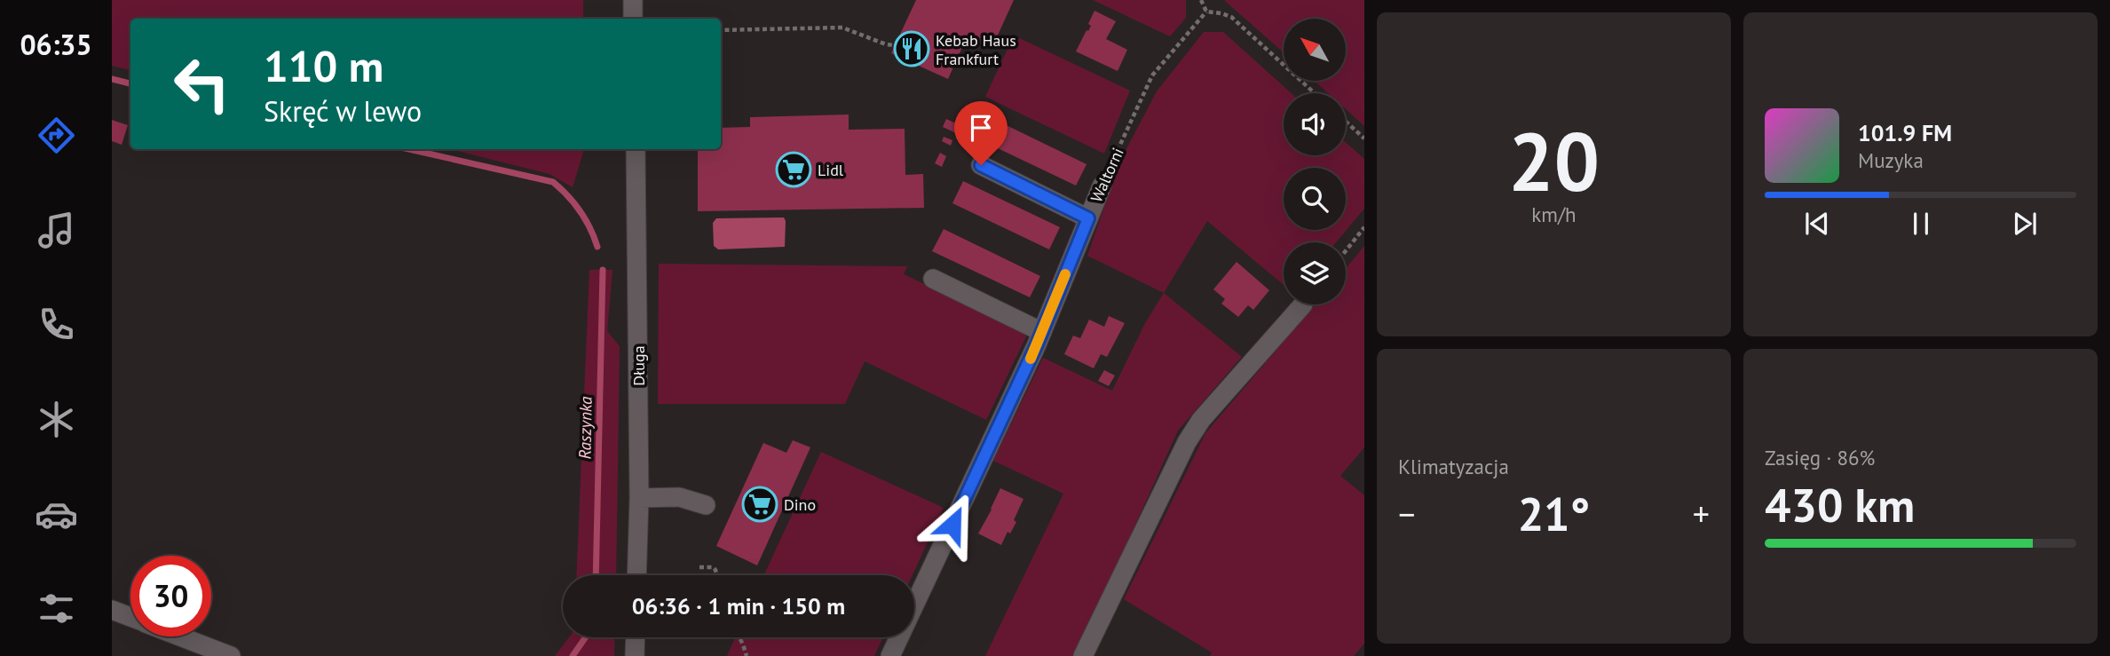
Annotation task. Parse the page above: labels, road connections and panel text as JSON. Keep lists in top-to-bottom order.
{
  "streets": {
    "street": ["Waltorni", "Długa"]
  },
  "water": ["Raszynka"],
  "places": {
    "restaurant": ["Kebab Haus Frankfurt"],
    "supermarket": ["Lidl", "Dino"]
  },
  "north": "top left",
  "page": {
    "tabs": "06:35",
    "tile": [
      ["20", "km/h"],
      "Klimatyzacja",
      ["Zasięg · 86%", "430 km"]
    ],
    "turn": ["110 m", "Skręć w lewo"],
    "song": ["101.9 FM", "Muzyka"],
    "heat": ["−", "21°", "+"],
    "limit": "30",
    "trip": "06:36 · 1 min · 150 m"
  }
}
